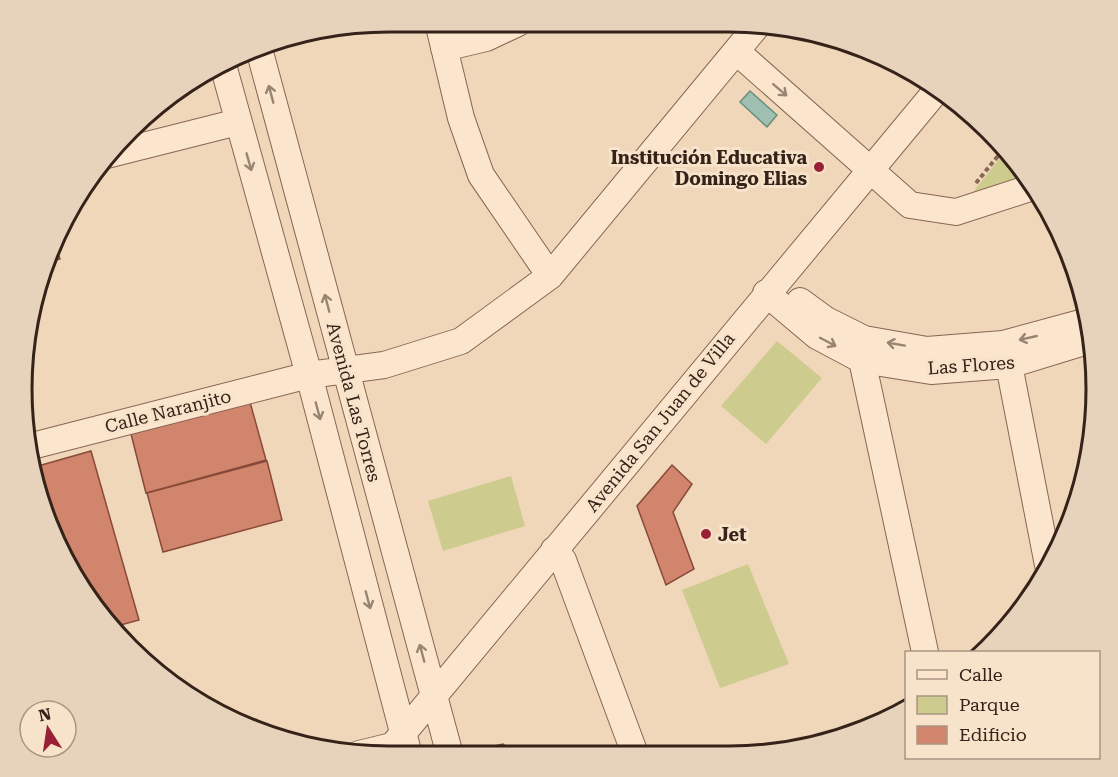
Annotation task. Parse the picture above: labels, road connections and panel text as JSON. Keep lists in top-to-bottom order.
{
  "streets": {
    "street": [
      "Las Flores",
      "Avenida Las Torres",
      "Calle Naranjito",
      "Avenida San Juan de Villa"
    ]
  },
  "crossings": [
    ["Las Flores", "Avenida San Juan de Villa"],
    ["Avenida Las Torres", "Calle Naranjito"],
    ["Avenida Las Torres", "Avenida San Juan de Villa"]
  ],
  "places": ["Institución Educativa Domingo Elias", "Jet"],
  "legend": ["Calle", "Parque", "Edificio"],
  "north": "top"
}
